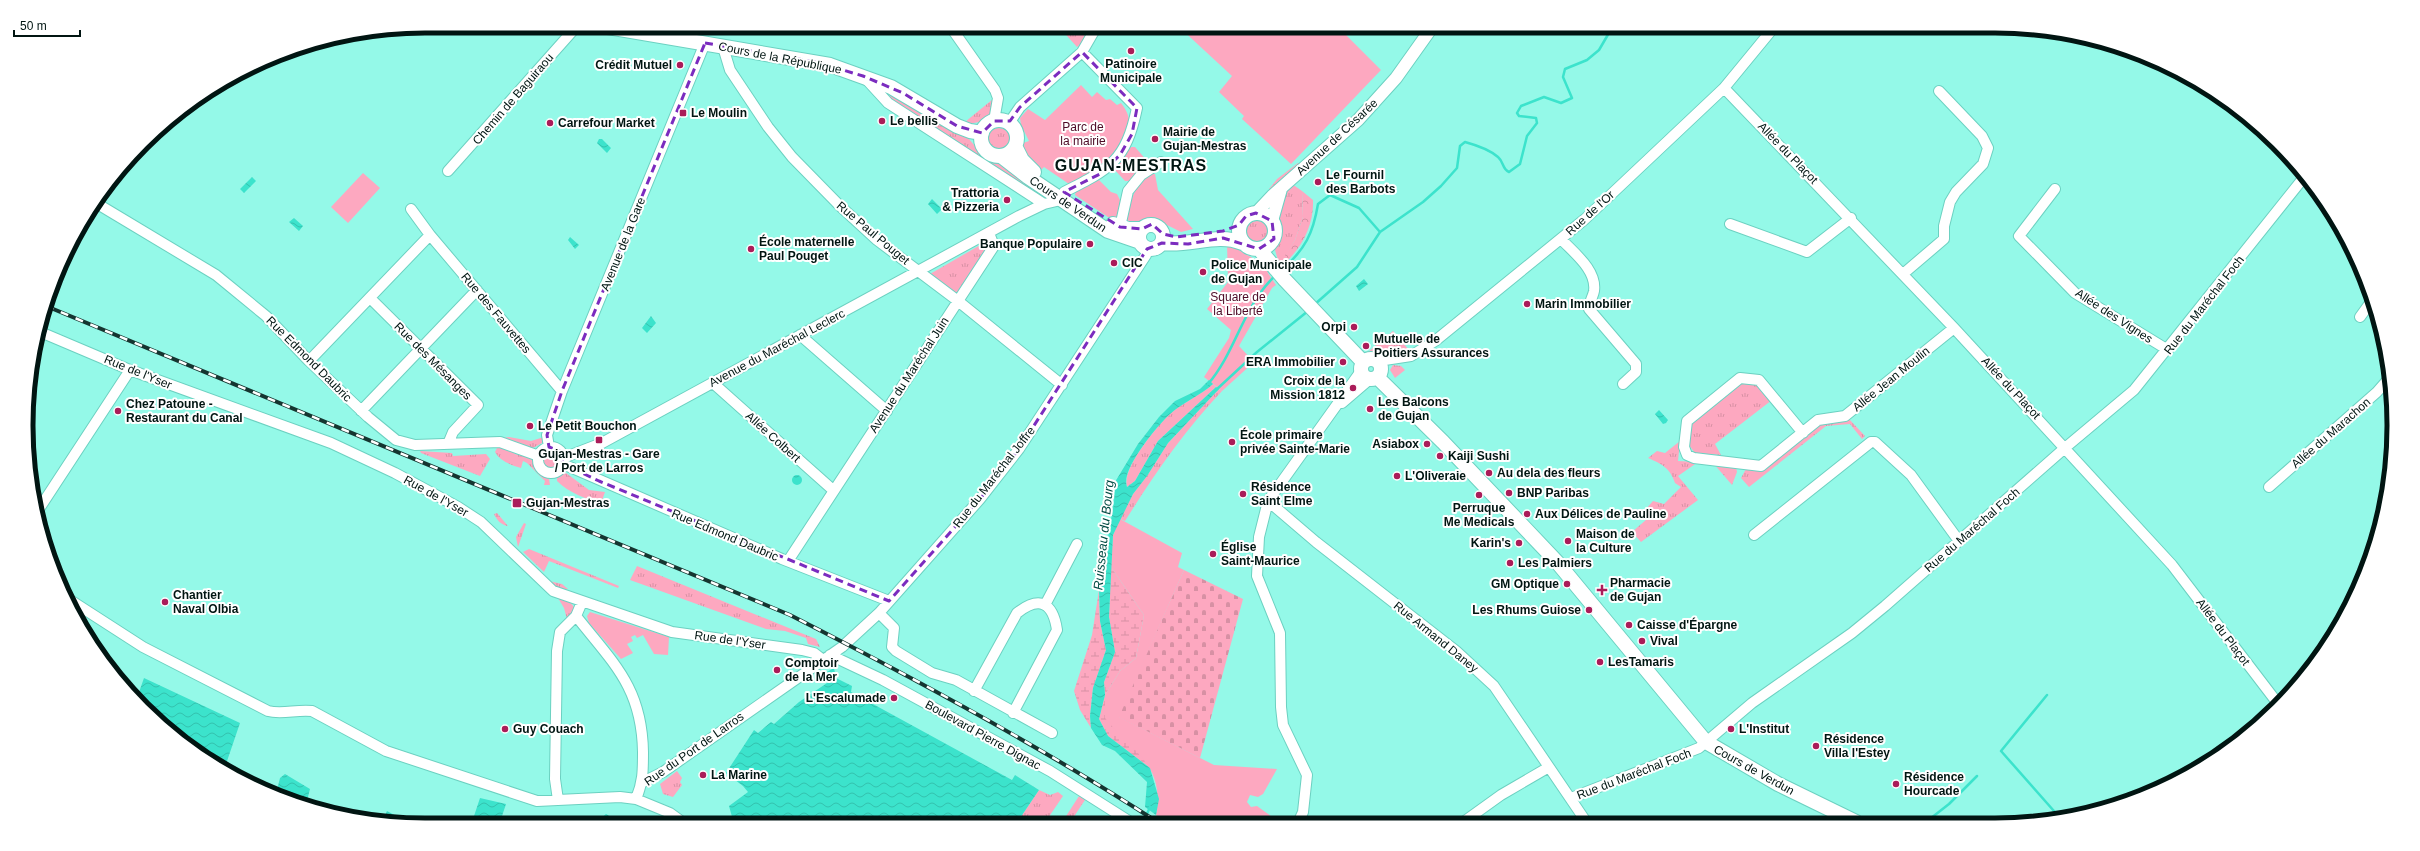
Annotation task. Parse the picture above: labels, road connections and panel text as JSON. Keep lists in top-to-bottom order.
{
  "streets": {
    "main road": ["Cours de la République", "Cours de Verdun"],
    "street": [
      "Chemin de Baguiraou",
      "Avenue de Césarée",
      "Allée du Plaçot",
      "Rue de l'Or",
      "Rue Paul Pouget",
      "Avenue de la Gare",
      "Rue du Maréchal Foch",
      "Rue des Fauvettes",
      "Allée des Vignes",
      "Avenue du Maréchal Leclerc",
      "Rue Edmond Daubric",
      "Rue des Mésanges",
      "Rue de l'Yser",
      "Avenue du Maréchal Juin",
      "Allée Jean Moulin",
      "Allée du Marachon",
      "Allée Colbert",
      "Rue du Maréchal Joffre",
      "Rue Armand Daney",
      "Boulevard Pierre Dignac",
      "Rue du Port de Larros"
    ]
  },
  "crossings": [
    ["Cours de la République", "Cours de Verdun"],
    ["Cours de la République", "Rue Paul Pouget"],
    ["Cours de la République", "Avenue de la Gare"],
    ["Avenue de Césarée", "Cours de Verdun"],
    ["Allée du Plaçot", "Rue de l'Or"],
    ["Allée du Plaçot", "Rue du Maréchal Foch"],
    ["Allée du Plaçot", "Allée Jean Moulin"],
    ["Cours de Verdun", "Rue du Maréchal Foch"],
    ["Cours de Verdun", "Rue du Maréchal Joffre"],
    ["Rue Paul Pouget", "Avenue du Maréchal Leclerc"],
    ["Rue Paul Pouget", "Avenue du Maréchal Juin"],
    ["Rue Paul Pouget", "Rue du Maréchal Joffre"],
    ["Avenue de la Gare", "Rue des Fauvettes"],
    ["Avenue de la Gare", "Avenue du Maréchal Leclerc"],
    ["Avenue de la Gare", "Rue Edmond Daubric"],
    ["Rue du Maréchal Foch", "Allée des Vignes"],
    ["Rue du Maréchal Foch", "Rue Armand Daney"],
    ["Avenue du Maréchal Leclerc", "Rue Edmond Daubric"],
    ["Avenue du Maréchal Leclerc", "Avenue du Maréchal Juin"],
    ["Avenue du Maréchal Leclerc", "Allée Colbert"],
    ["Rue Edmond Daubric", "Rue des Mésanges"],
    ["Rue Edmond Daubric", "Avenue du Maréchal Juin"],
    ["Rue Edmond Daubric", "Rue du Maréchal Joffre"],
    ["Rue de l'Yser", "Rue du Maréchal Joffre"],
    ["Rue de l'Yser", "Boulevard Pierre Dignac"],
    ["Rue de l'Yser", "Rue du Port de Larros"],
    ["Avenue du Maréchal Juin", "Allée Colbert"],
    ["Rue du Maréchal Joffre", "Boulevard Pierre Dignac"],
    ["Rue du Maréchal Joffre", "Rue du Port de Larros"],
    ["Boulevard Pierre Dignac", "Rue du Port de Larros"]
  ],
  "districts": ["GUJAN-MESTRAS"],
  "water": ["Ruisseau du Bourg"],
  "parks": ["Parc de la mairie", "Square de la Liberté"],
  "places": {
    "other": [
      "Patinoire Municipale",
      "Crédit Mutuel",
      "Le bellis",
      "Carrefour Market",
      "Mairie de Gujan-Mestras",
      "Le Fournil des Barbots",
      "Trattoria & Pizzeria",
      "Banque Populaire",
      "École maternelle Paul Pouget",
      "CIC",
      "Police Municipale de Gujan",
      "Marin Immobilier",
      "Orpi",
      "Mutuelle de Poitiers Assurances",
      "ERA Immobilier",
      "Croix de la Mission 1812",
      "Les Balcons de Gujan",
      "Chez Patoune - Restaurant du Canal",
      "Le Petit Bouchon",
      "École primaire privée Sainte-Marie",
      "Asiabox",
      "Kaiji Sushi",
      "Au dela des fleurs",
      "L'Oliveraie",
      "BNP Paribas",
      "Résidence Saint Elme",
      "Perruque Me Medicals",
      "Aux Délices de Pauline",
      "Maison de la Culture",
      "Karin's",
      "Église Saint-Maurice",
      "Les Palmiers",
      "GM Optique",
      "Chantier Naval Olbia",
      "Les Rhums Guiose",
      "Caisse d'Épargne",
      "Vival",
      "LesTamaris",
      "Comptoir de la Mer",
      "L'Escalumade",
      "Guy Couach",
      "L'Institut",
      "Résidence Villa l'Estey",
      "La Marine",
      "Résidence Hourcade"
    ],
    "transit": ["Le Moulin", "Gujan-Mestras - Gare / Port de Larros", "Gujan-Mestras"],
    "health": ["Pharmacie de Gujan"]
  },
  "scale_bar": "50 m"
}
